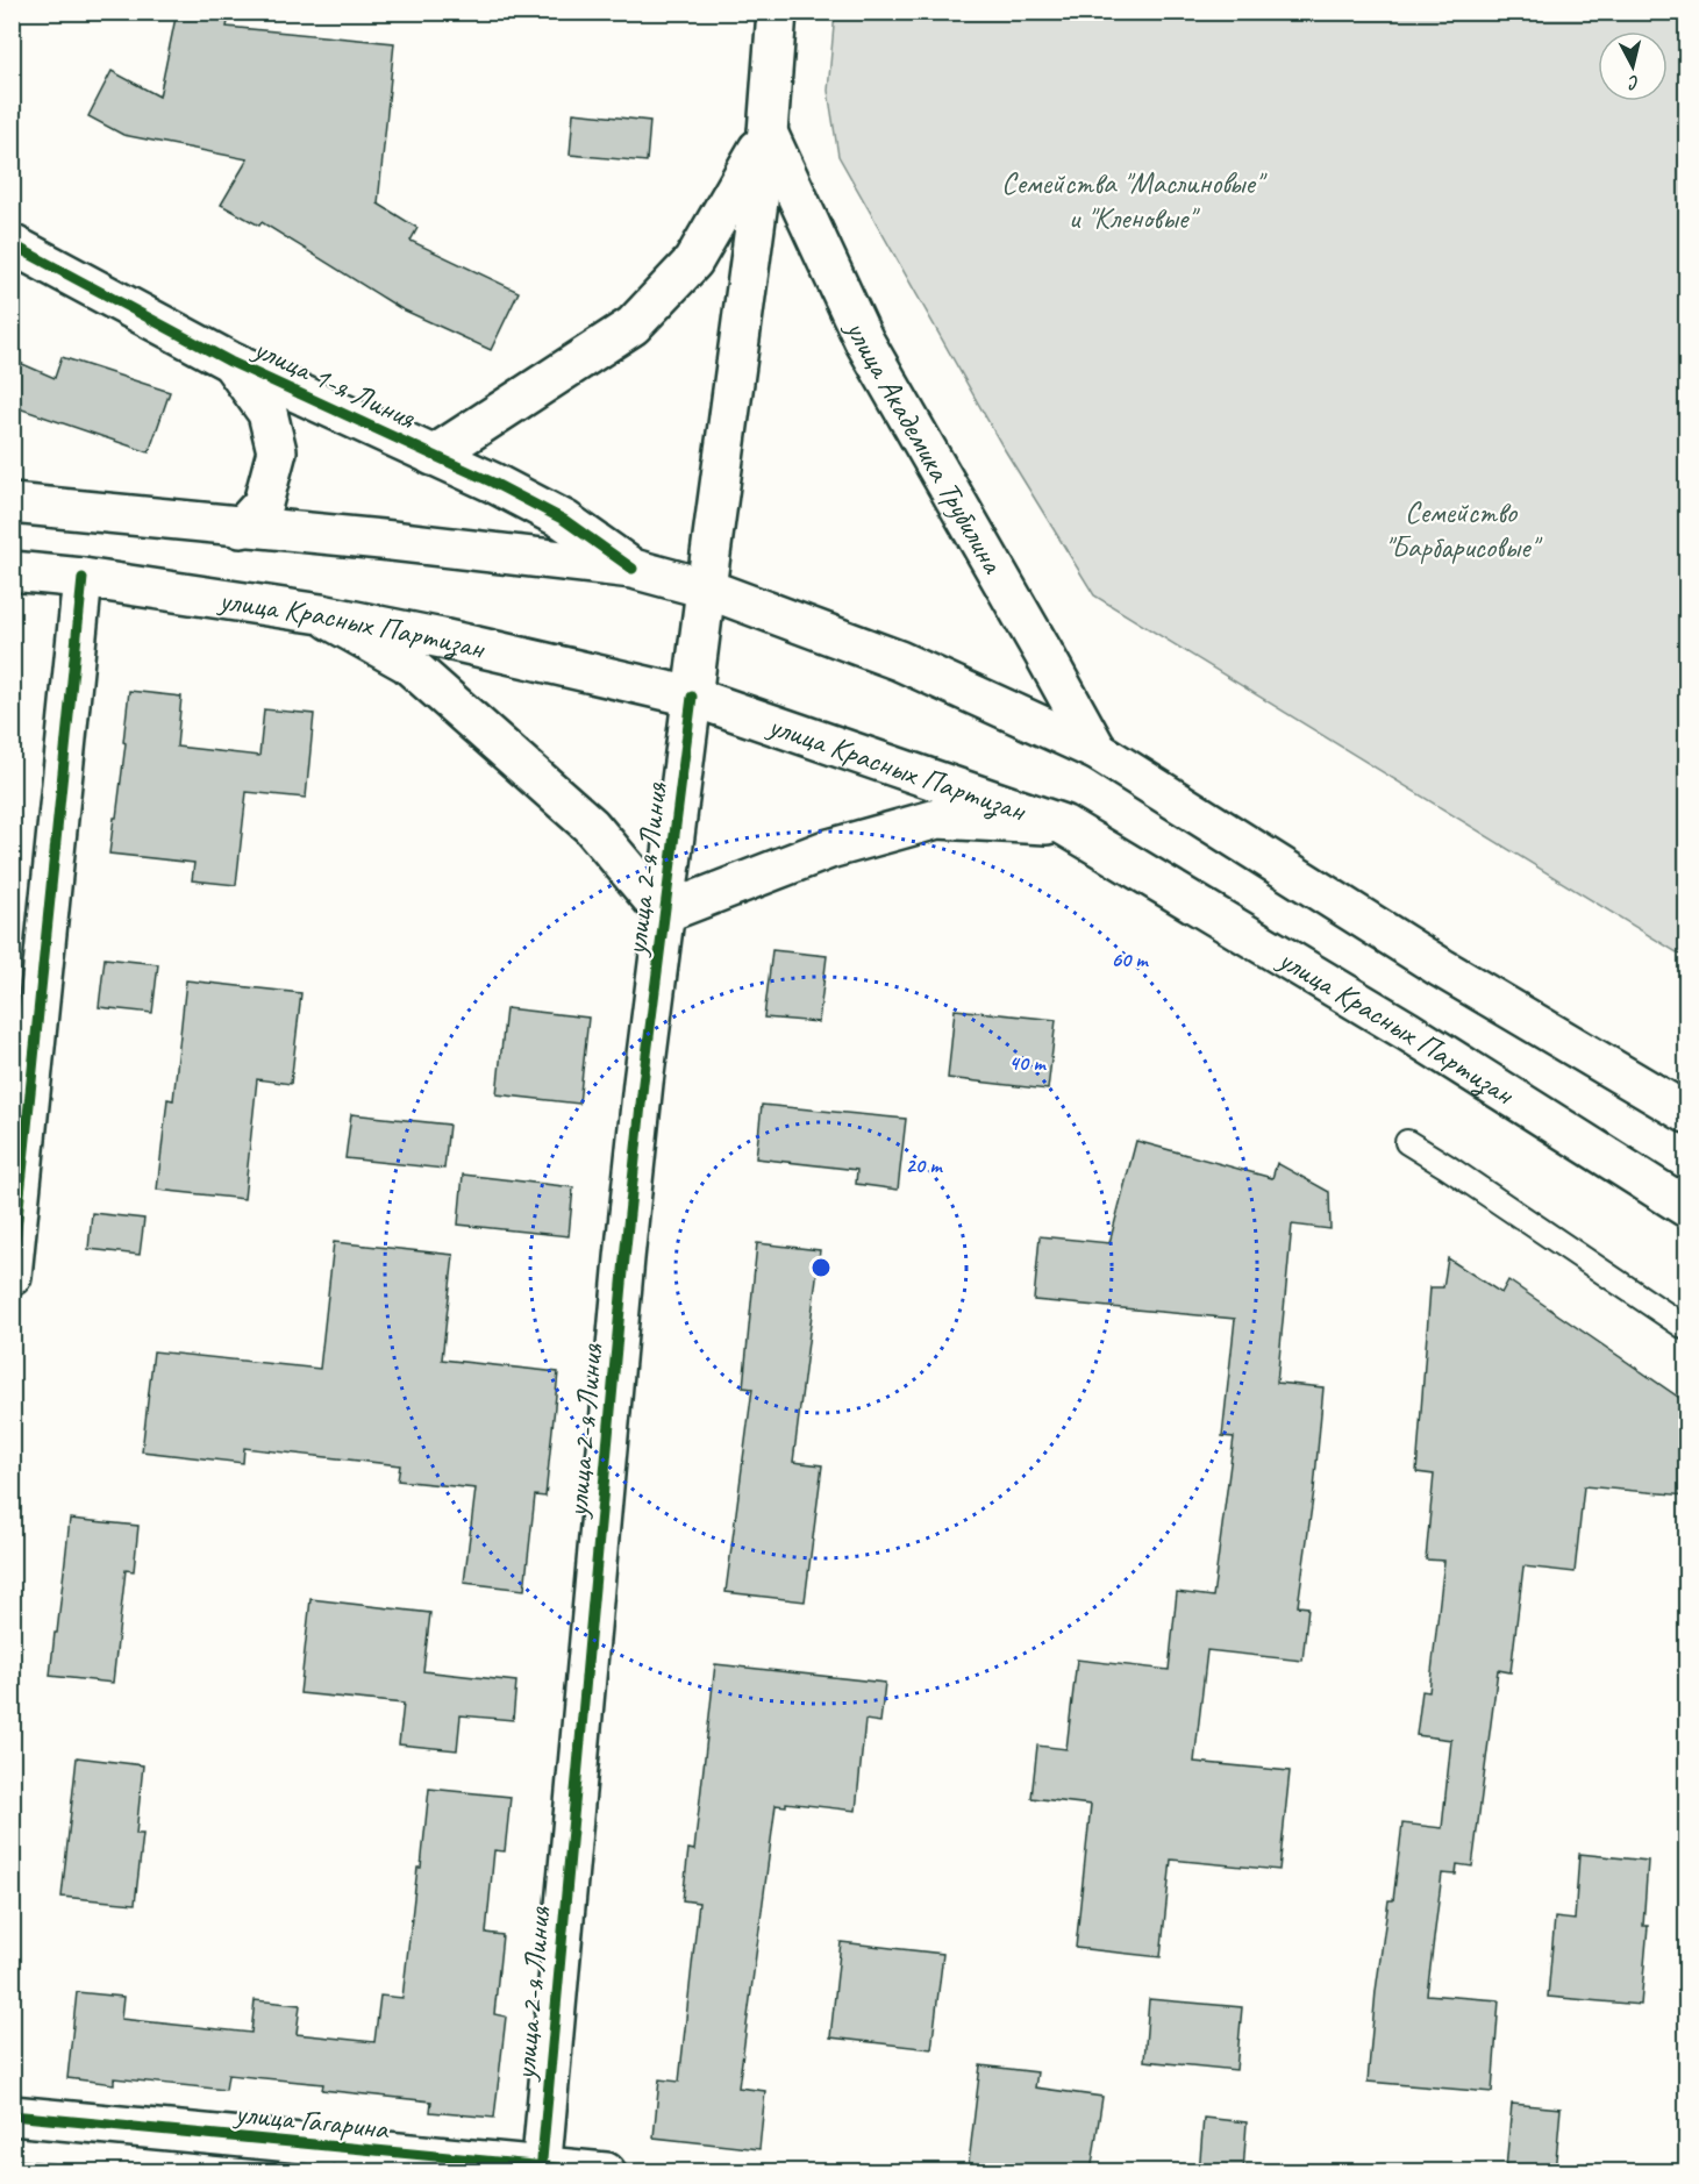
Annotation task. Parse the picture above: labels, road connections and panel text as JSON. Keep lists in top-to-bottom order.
{
  "streets": {
    "main road": [
      "улица 1-я Линия",
      "улица Академика Трубилина",
      "улица Красных Партизан",
      "улица 2-я Линия",
      "улица Гагарина"
    ]
  },
  "crossings": [
    ["улица 1-я Линия", "улица Академика Трубилина"],
    ["улица Академика Трубилина", "улица 2-я Линия"],
    ["улица Красных Партизан", "улица 2-я Линия"],
    ["улица 2-я Линия", "улица Гагарина"]
  ],
  "parks": ["Семейства \"Маслиновые\" и \"Кленовые\"", "Семейство \"Барбарисовые\""],
  "north": "bottom",
  "rings": ["60 m", "40 m", "20 m"]
}
